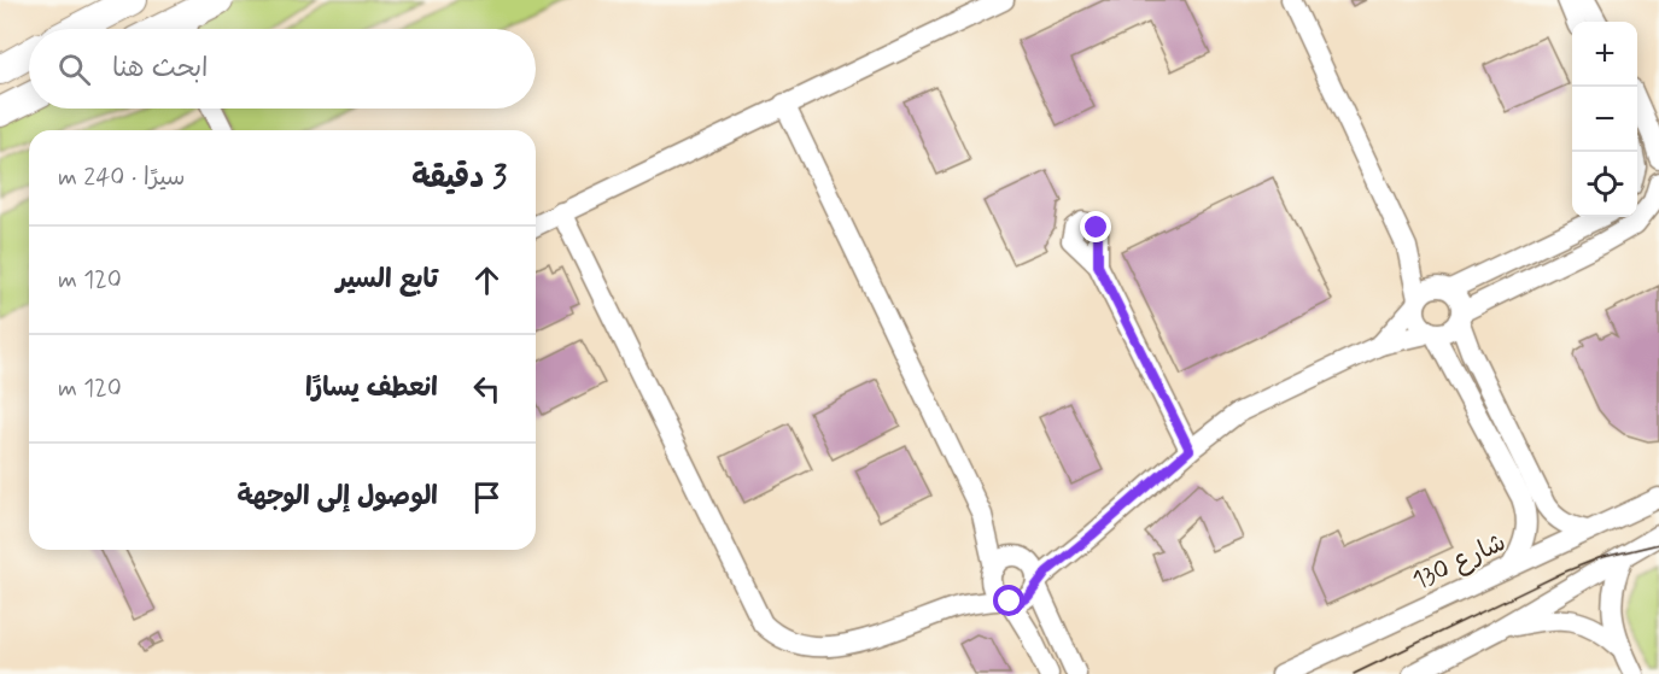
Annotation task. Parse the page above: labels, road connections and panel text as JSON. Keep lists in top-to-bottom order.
{
  "streets": {
    "street": ["شارع 130"]
  },
  "page": {
    "map_buttons": ["+", "−"],
    "search": "ابحث هنا",
    "heading": ["3 دقيقة", "سيرًا · 240 m"],
    "list": [
      ["تابع السير", "120 m"],
      ["انعطف يسارًا", "120 m"],
      "الوصول إلى الوجهة"
    ]
  }
}
